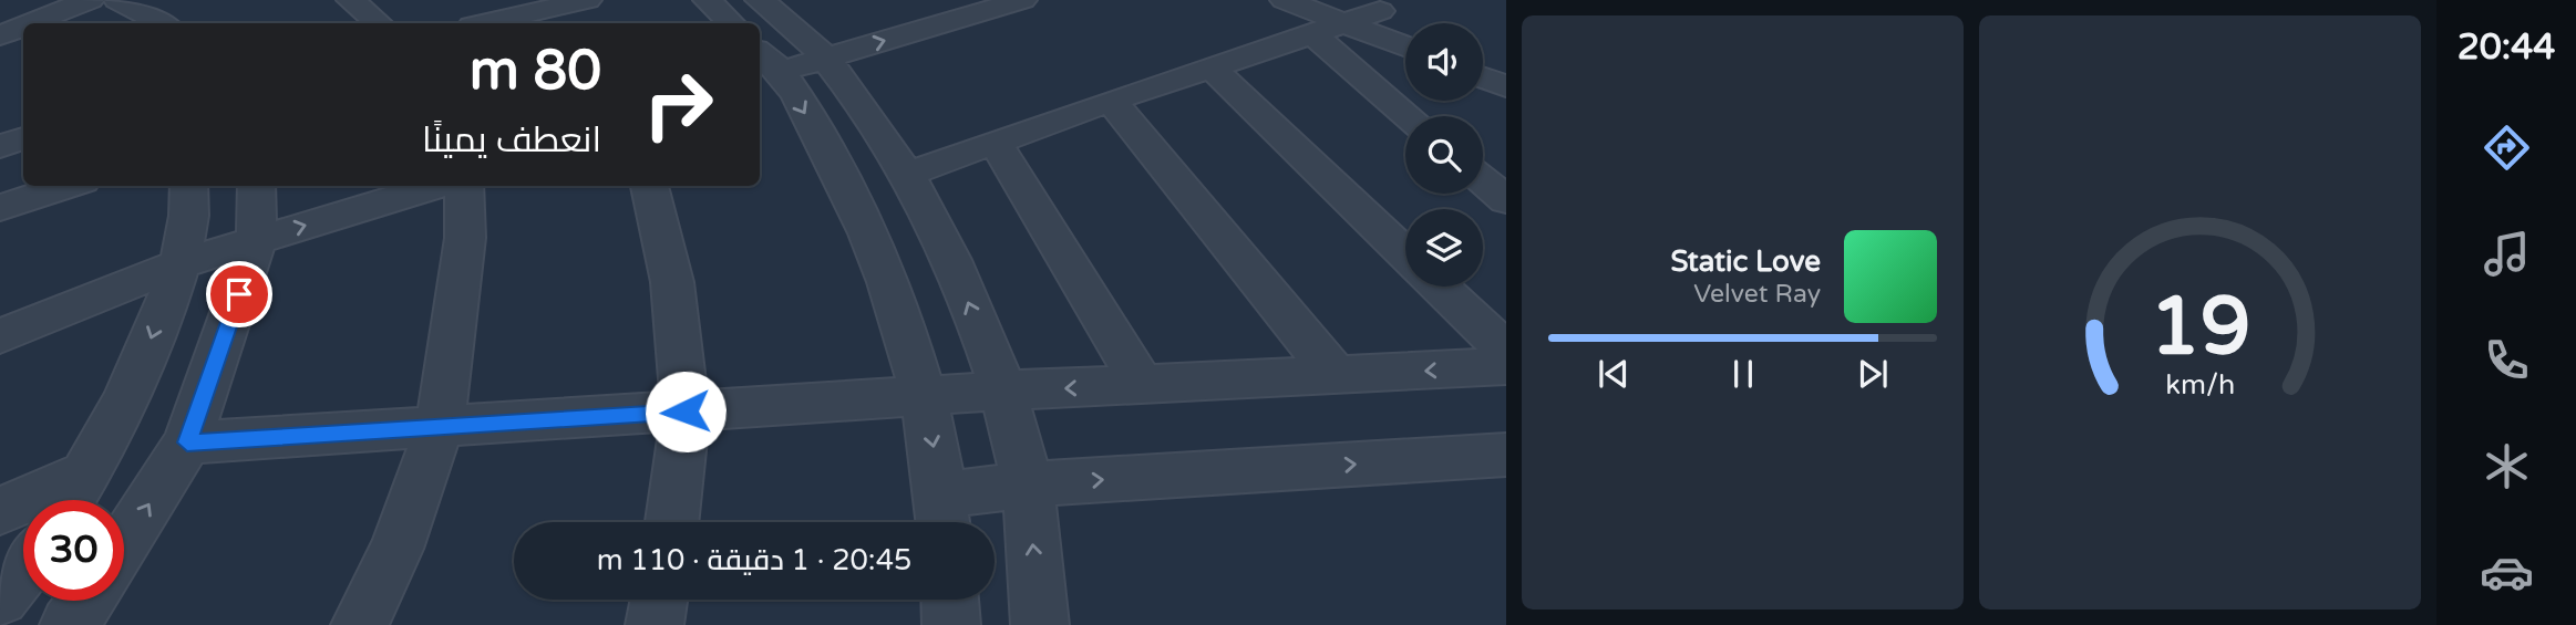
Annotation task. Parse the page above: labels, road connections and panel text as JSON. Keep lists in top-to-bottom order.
{
  "page": {
    "tabs": "20:44",
    "turn": ["80 m", "انعطف يمينًا"],
    "song": ["Static Love", "Velvet Ray"],
    "limit": "30",
    "trip": "20:45 · 1 دقيقة · 110 m",
    "gauge": ["19", "km/h"]
  }
}
